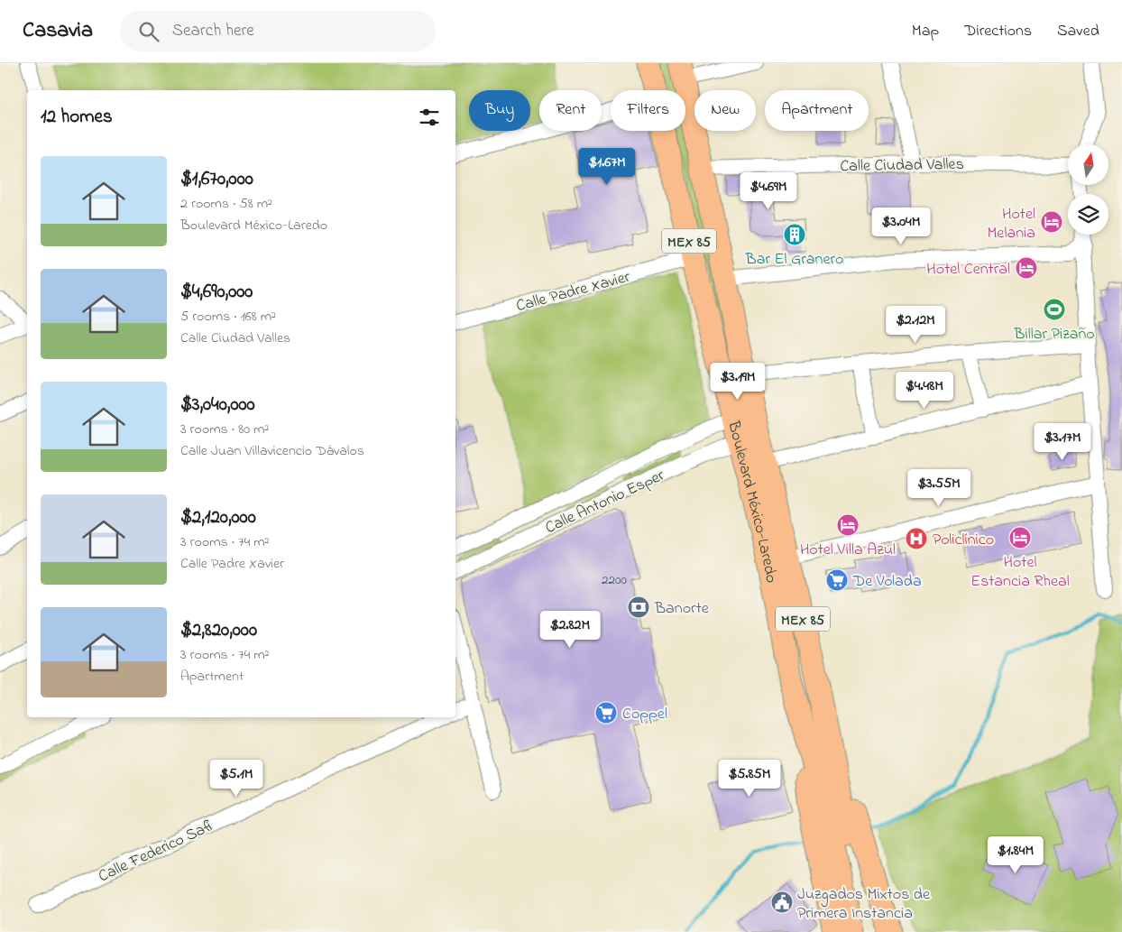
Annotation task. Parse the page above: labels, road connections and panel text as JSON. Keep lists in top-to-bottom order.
{
  "streets": {
    "main road": ["MEX 85", "Boulevard México-Laredo"],
    "street": [
      "Calle Ciudad Valles",
      "Calle Padre Xavier",
      "Calle Antonio Esper",
      "Calle Federico Safi"
    ]
  },
  "crossings": [
    ["Calle Ciudad Valles", "Boulevard México-Laredo"],
    ["MEX 85", "Boulevard México-Laredo"],
    ["Calle Padre Xavier", "Boulevard México-Laredo"],
    ["Calle Antonio Esper", "Boulevard México-Laredo"]
  ],
  "places": {
    "hotel": [
      "Hotel Melania",
      "Hotel Central",
      "Hotel Villa Azul",
      "Hotel Estancia Rheal"
    ],
    "building": ["Bar El Granero"],
    "sports": ["Billar Pizaño"],
    "hospital": ["Policlínico"],
    "supermarket": ["De Volada", "Coppel"],
    "bank": ["Banorte"],
    "public building": ["Juzgados Mixtos de Primera Instancia"]
  },
  "house_numbers": ["2200"],
  "north": "top",
  "page": {
    "header": "Casavia",
    "search": "Search here",
    "nav": ["Map", "Directions", "Saved"],
    "chip": [
      "Buy",
      "Rent",
      "Filters",
      "New",
      "Apartment"
    ],
    "heading": "12 homes",
    "list": [
      {
        "name": "$1,670,000",
        "note": "2 rooms · 58 m² · Boulevard México-Laredo"
      },
      {
        "name": "$4,690,000",
        "note": "5 rooms · 168 m² · Calle Ciudad Valles"
      },
      {
        "name": "$3,040,000",
        "note": "3 rooms · 80 m² · Calle Juan Villavicencio Dávalos"
      },
      {
        "name": "$2,120,000",
        "note": "3 rooms · 74 m² · Calle Padre Xavier"
      },
      {
        "name": "$2,820,000",
        "note": "3 rooms · 74 m² · Apartment"
      }
    ],
    "price": [
      "$1.67M",
      "$4.69M",
      "$3.04M",
      "$2.12M",
      "$3.19M",
      "$4.48M",
      "$3.17M",
      "$3.55M",
      "$2.82M",
      "$5.1M",
      "$5.85M",
      "$1.84M"
    ]
  }
}
